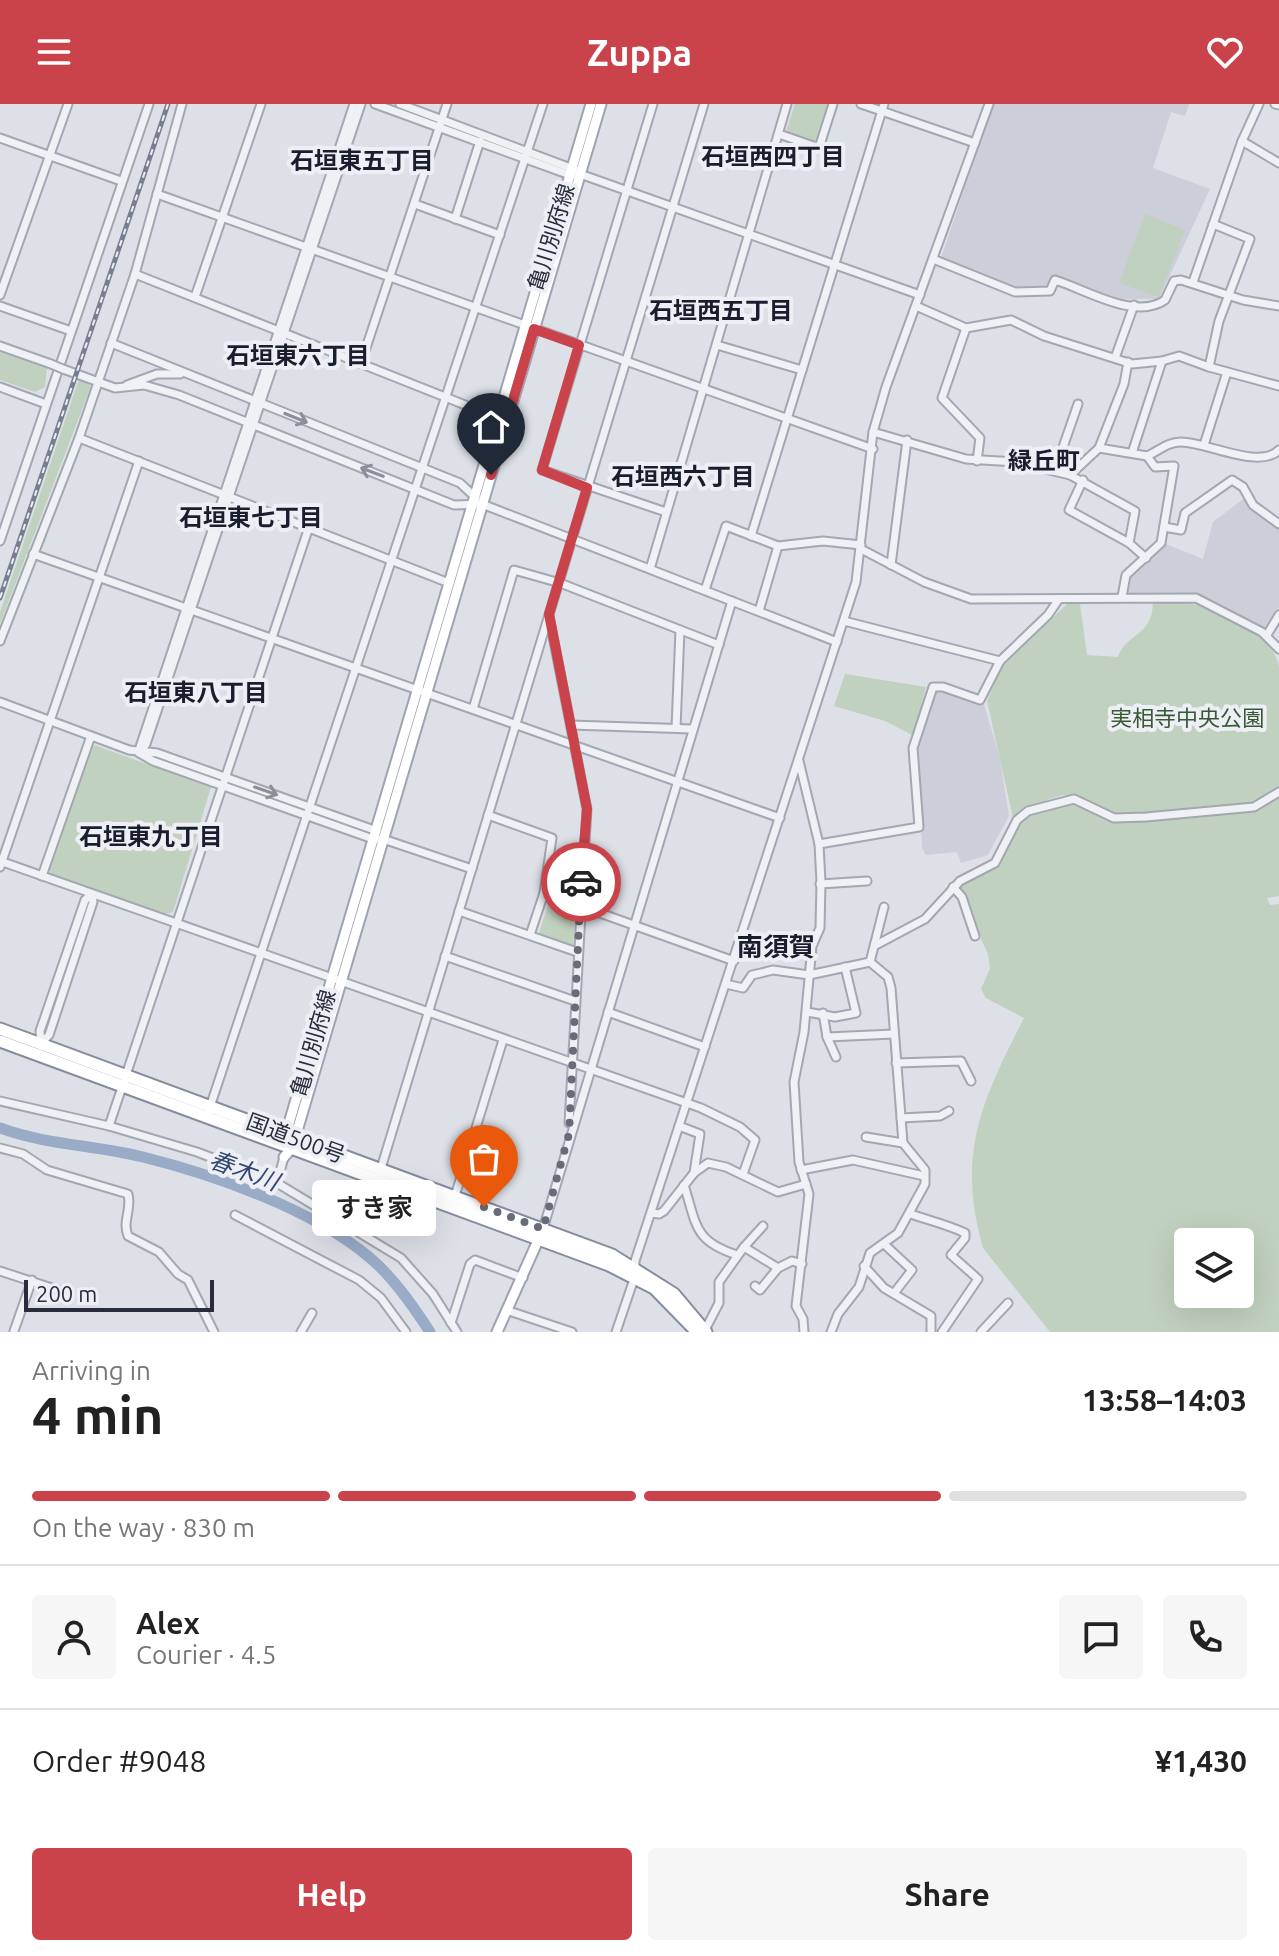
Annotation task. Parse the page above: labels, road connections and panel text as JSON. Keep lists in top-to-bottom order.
{
  "streets": {
    "highway": ["国道500号"],
    "main road": ["亀川別府線"]
  },
  "crossings": [
    ["亀川別府線", "国道500号"]
  ],
  "districts": [
    "石垣西四丁目",
    "石垣東五丁目",
    "石垣西五丁目",
    "石垣東六丁目",
    "緑丘町",
    "石垣西六丁目",
    "石垣東七丁目",
    "石垣東八丁目",
    "石垣東九丁目",
    "南須賀"
  ],
  "water": ["春木川"],
  "parks": ["実相寺中央公園"],
  "places": ["すき家"],
  "scale_bar": "200 m",
  "page": {
    "header": "Zuppa",
    "bubble": "すき家",
    "scale": "200 m",
    "heading": ["4 min", "Arriving in", "13:58–14:03"],
    "panel": [
      "Alex",
      "Courier · 4.5",
      "Order #9048",
      "¥1,430"
    ],
    "bar": "On the way · 830 m",
    "buttons": ["Help", "Share"]
  }
}
